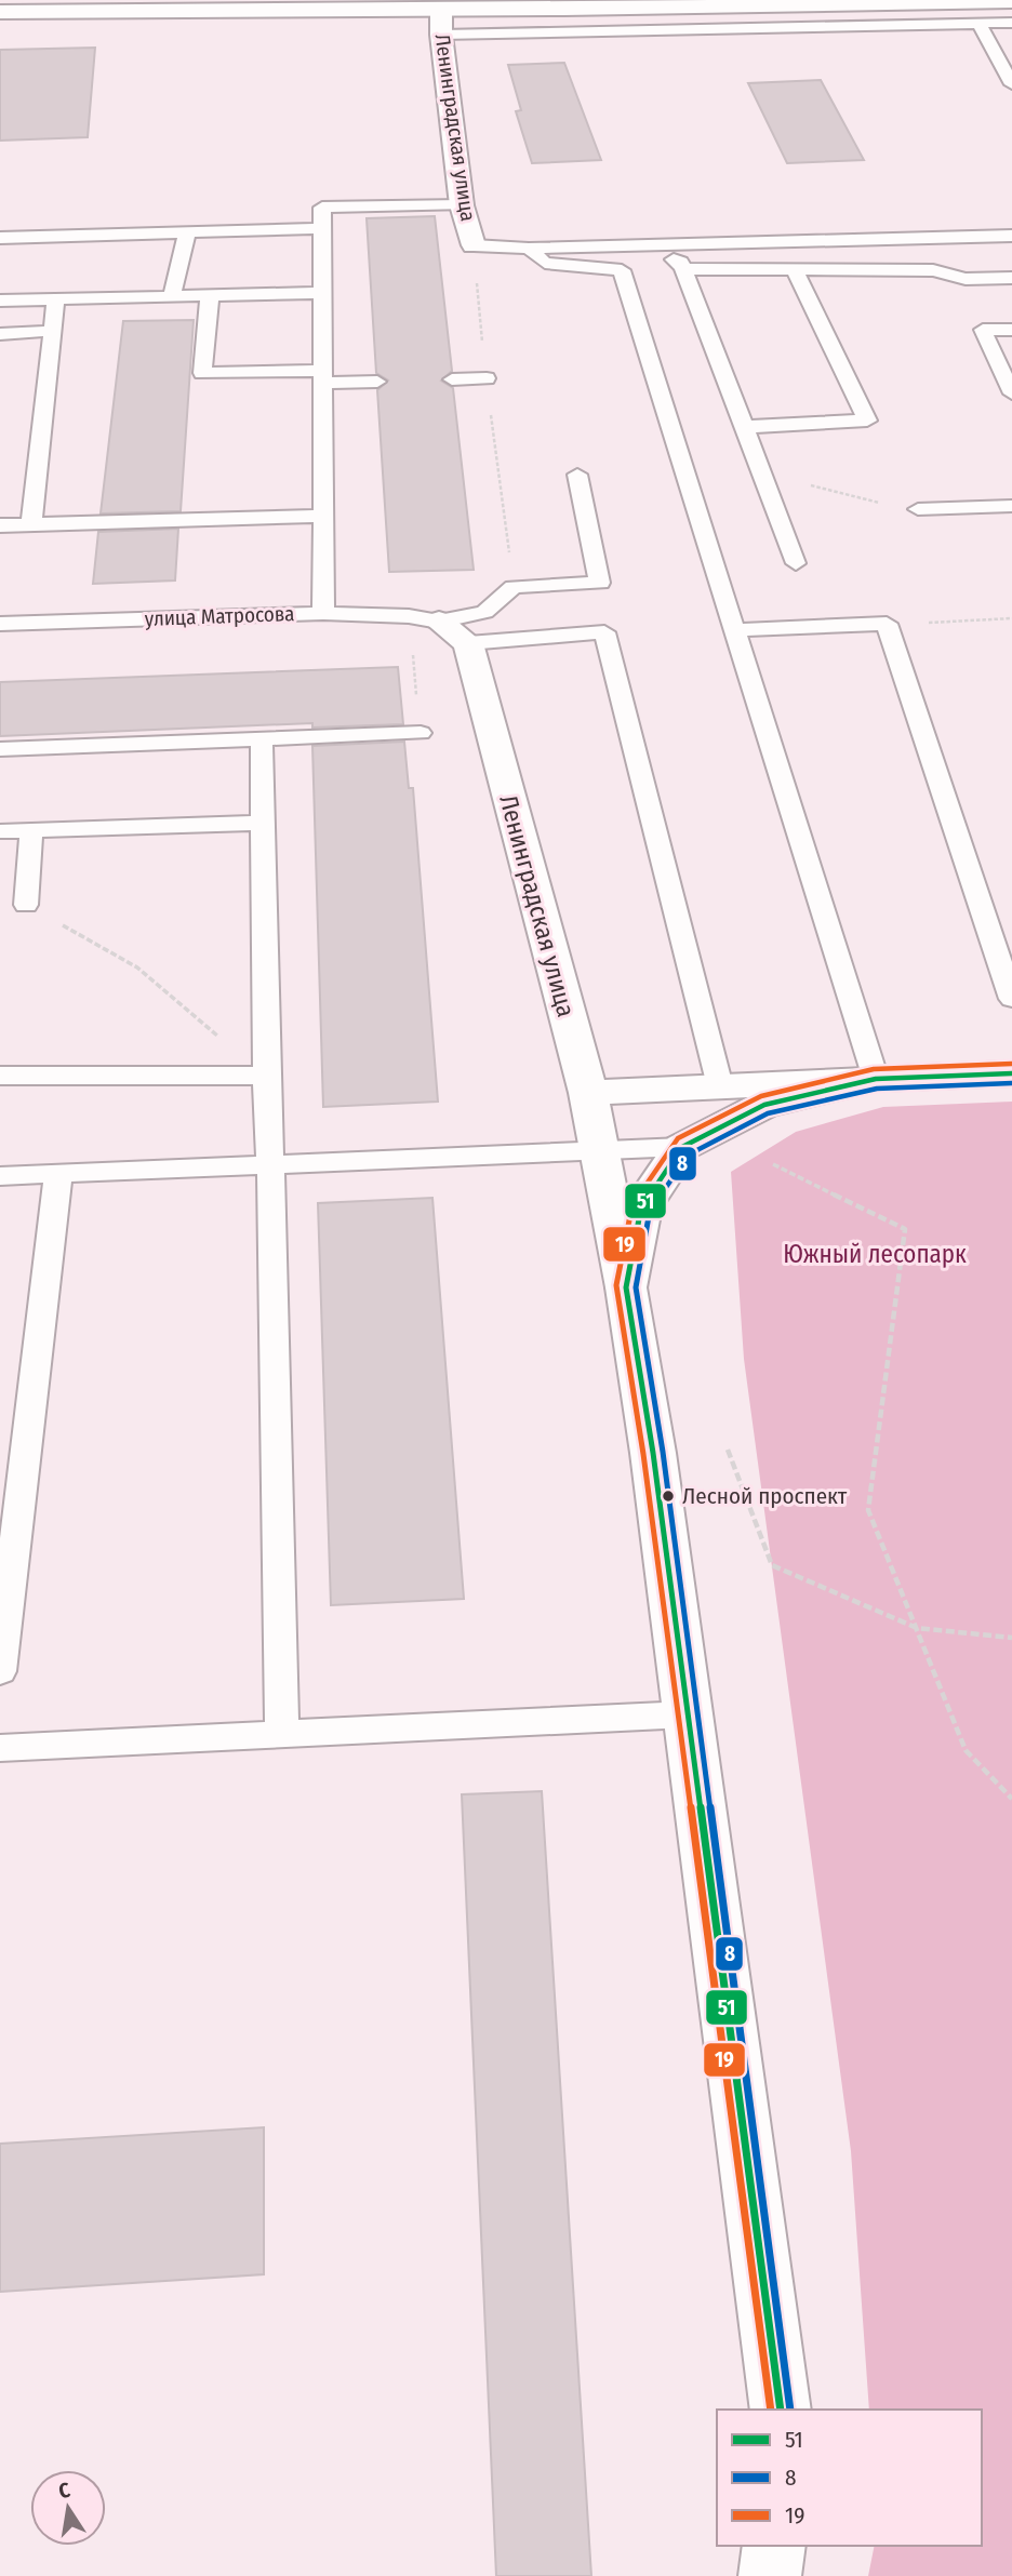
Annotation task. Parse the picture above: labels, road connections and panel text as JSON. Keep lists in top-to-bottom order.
{
  "streets": {
    "street": ["Ленинградская улица"],
    "lane": ["улица Матросова"]
  },
  "parks": ["Южный лесопарк"],
  "places": ["Лесной проспект"],
  "lines": ["transit line 19", "transit line 51", "transit line 8"],
  "legend": ["51", "8", "19"],
  "north": "top"
}
